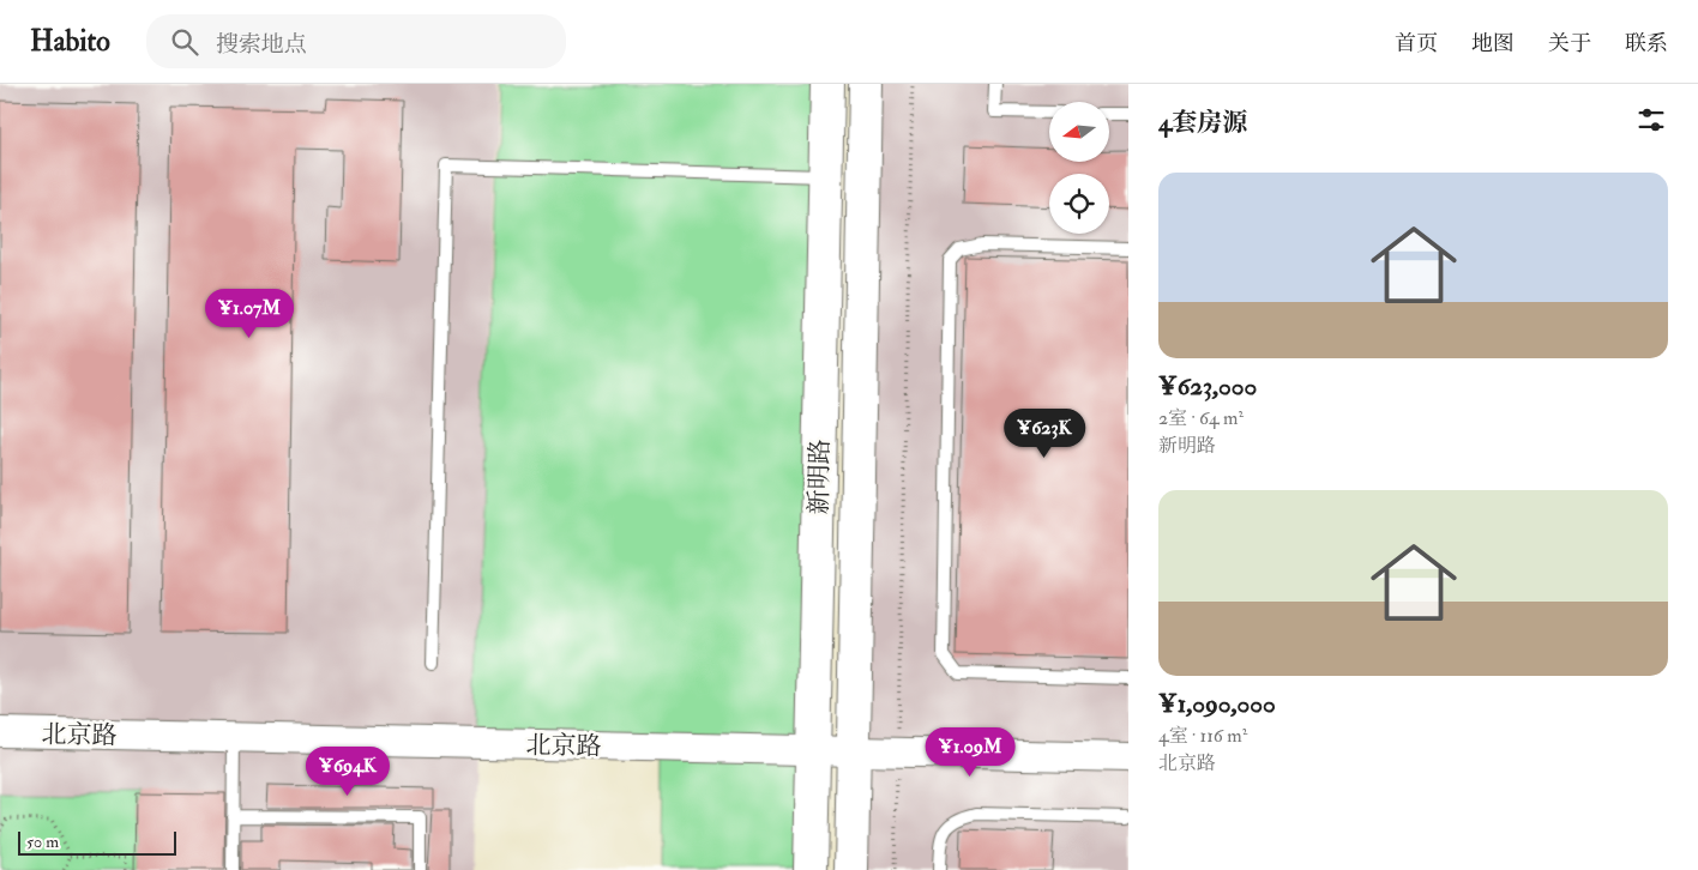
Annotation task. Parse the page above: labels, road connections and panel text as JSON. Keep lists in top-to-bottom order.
{
  "streets": {
    "main road": ["新明路"],
    "street": ["北京路"]
  },
  "crossings": [
    ["新明路", "北京路"]
  ],
  "scale_bar": "50 m",
  "north": "left",
  "page": {
    "header": "Habito",
    "search": "搜索地点",
    "nav": [
      "首页",
      "地图",
      "关于",
      "联系"
    ],
    "heading": "4套房源",
    "list": [
      {
        "name": "¥623,000",
        "note": "2室 · 64 m² · 新明路"
      },
      {
        "name": "¥1,090,000",
        "note": "4室 · 116 m² · 北京路"
      }
    ],
    "price": [
      "¥1.07M",
      "¥623K",
      "¥1.09M",
      "¥694K"
    ],
    "scale": "50 m"
  }
}
